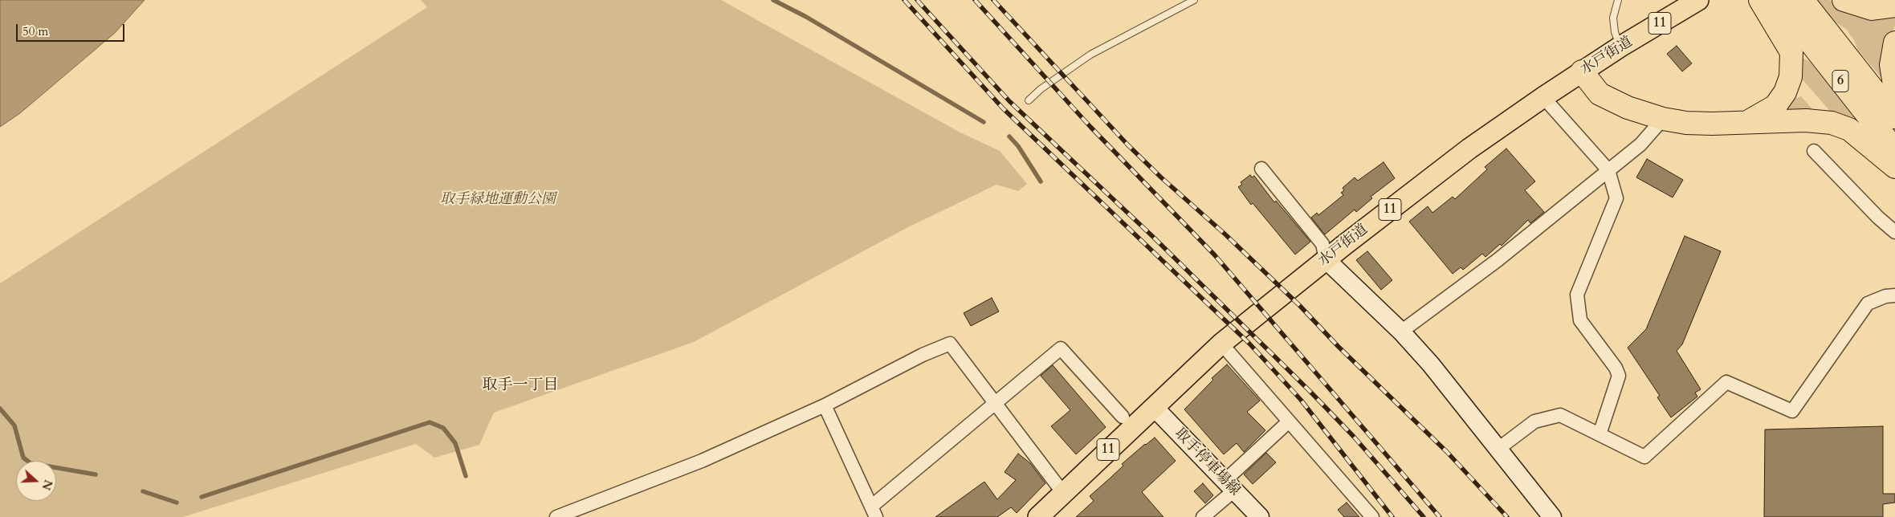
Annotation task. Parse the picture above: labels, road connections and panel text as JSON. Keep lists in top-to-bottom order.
{
  "streets": {
    "highway": ["6"],
    "main road": ["11", "水戸街道"],
    "street": ["取手停車場線"]
  },
  "crossings": [
    ["水戸街道", "取手停車場線"]
  ],
  "districts": ["取手一丁目"],
  "parks": ["取手緑地運動公園"],
  "scale_bar": "50 m",
  "north": "right"
}
